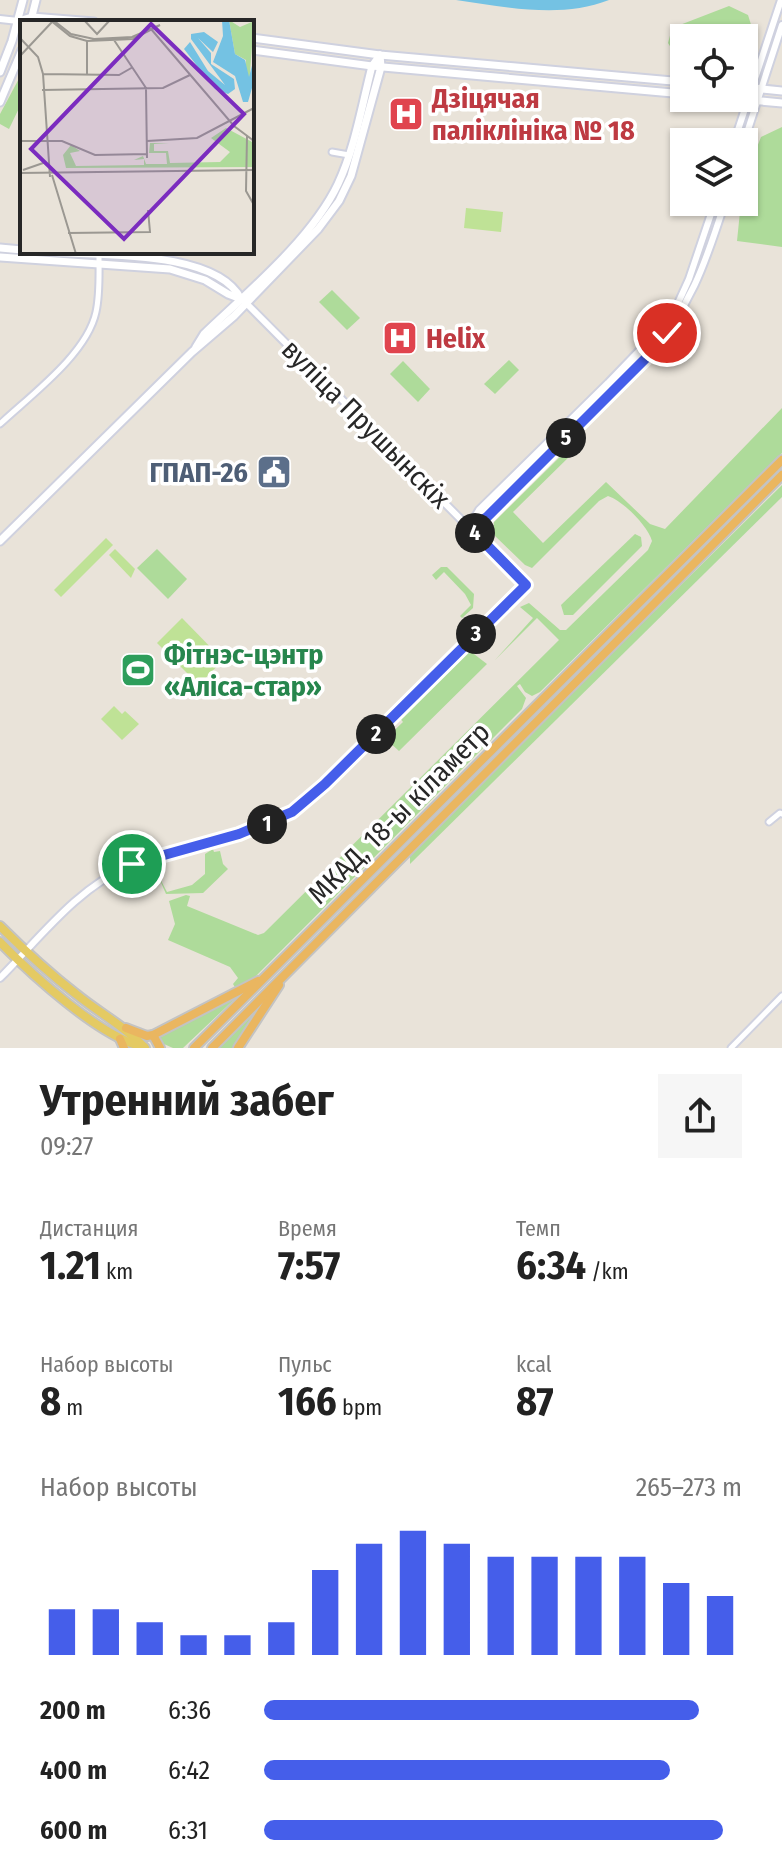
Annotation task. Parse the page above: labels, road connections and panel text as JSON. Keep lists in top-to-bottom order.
{
  "streets": {
    "highway": ["МКАД, 18-ы кіламетр"],
    "street": ["вуліца Прушынскіх"]
  },
  "places": {
    "hospital": ["Дзіцячая паліклініка № 18", "Helix"],
    "public building": ["ГПАП-26"],
    "sports": ["Фітнэс-цэнтр «Аліса-стар»"]
  },
  "page": {
    "pins": [
      "5",
      "4",
      "3",
      "2",
      "1"
    ],
    "heading": ["Утренний забег", "09:27"],
    "stats": [
      ["Дистанция", "1.21 km"],
      ["Время", "7:57"],
      ["Темп", "6:34 /km"],
      ["Набор высоты", "8 m"],
      ["Пульс", "166 bpm"],
      ["kcal", "87"]
    ],
    "chart": ["Набор высоты", "265–273 m"],
    "list": [
      {
        "name": "200 m",
        "note": "6:36"
      },
      {
        "name": "400 m",
        "note": "6:42"
      },
      {
        "name": "600 m",
        "note": "6:31"
      }
    ]
  }
}
